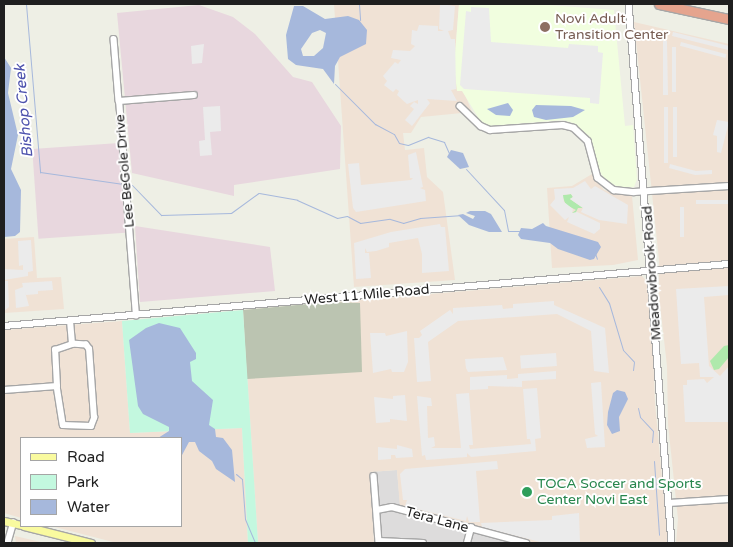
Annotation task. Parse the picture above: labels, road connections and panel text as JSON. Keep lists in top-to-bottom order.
{
  "streets": {
    "street": [
      "Lee BeGole Drive",
      "Meadowbrook Road",
      "West 11 Mile Road",
      "Tera Lane"
    ]
  },
  "crossings": [
    ["Lee BeGole Drive", "West 11 Mile Road"],
    ["Meadowbrook Road", "West 11 Mile Road"]
  ],
  "water": ["Bishop Creek"],
  "places": ["Novi Adult Transition Center", "TOCA Soccer and Sports Center Novi East"],
  "legend": ["Road", "Park", "Water"]
}
